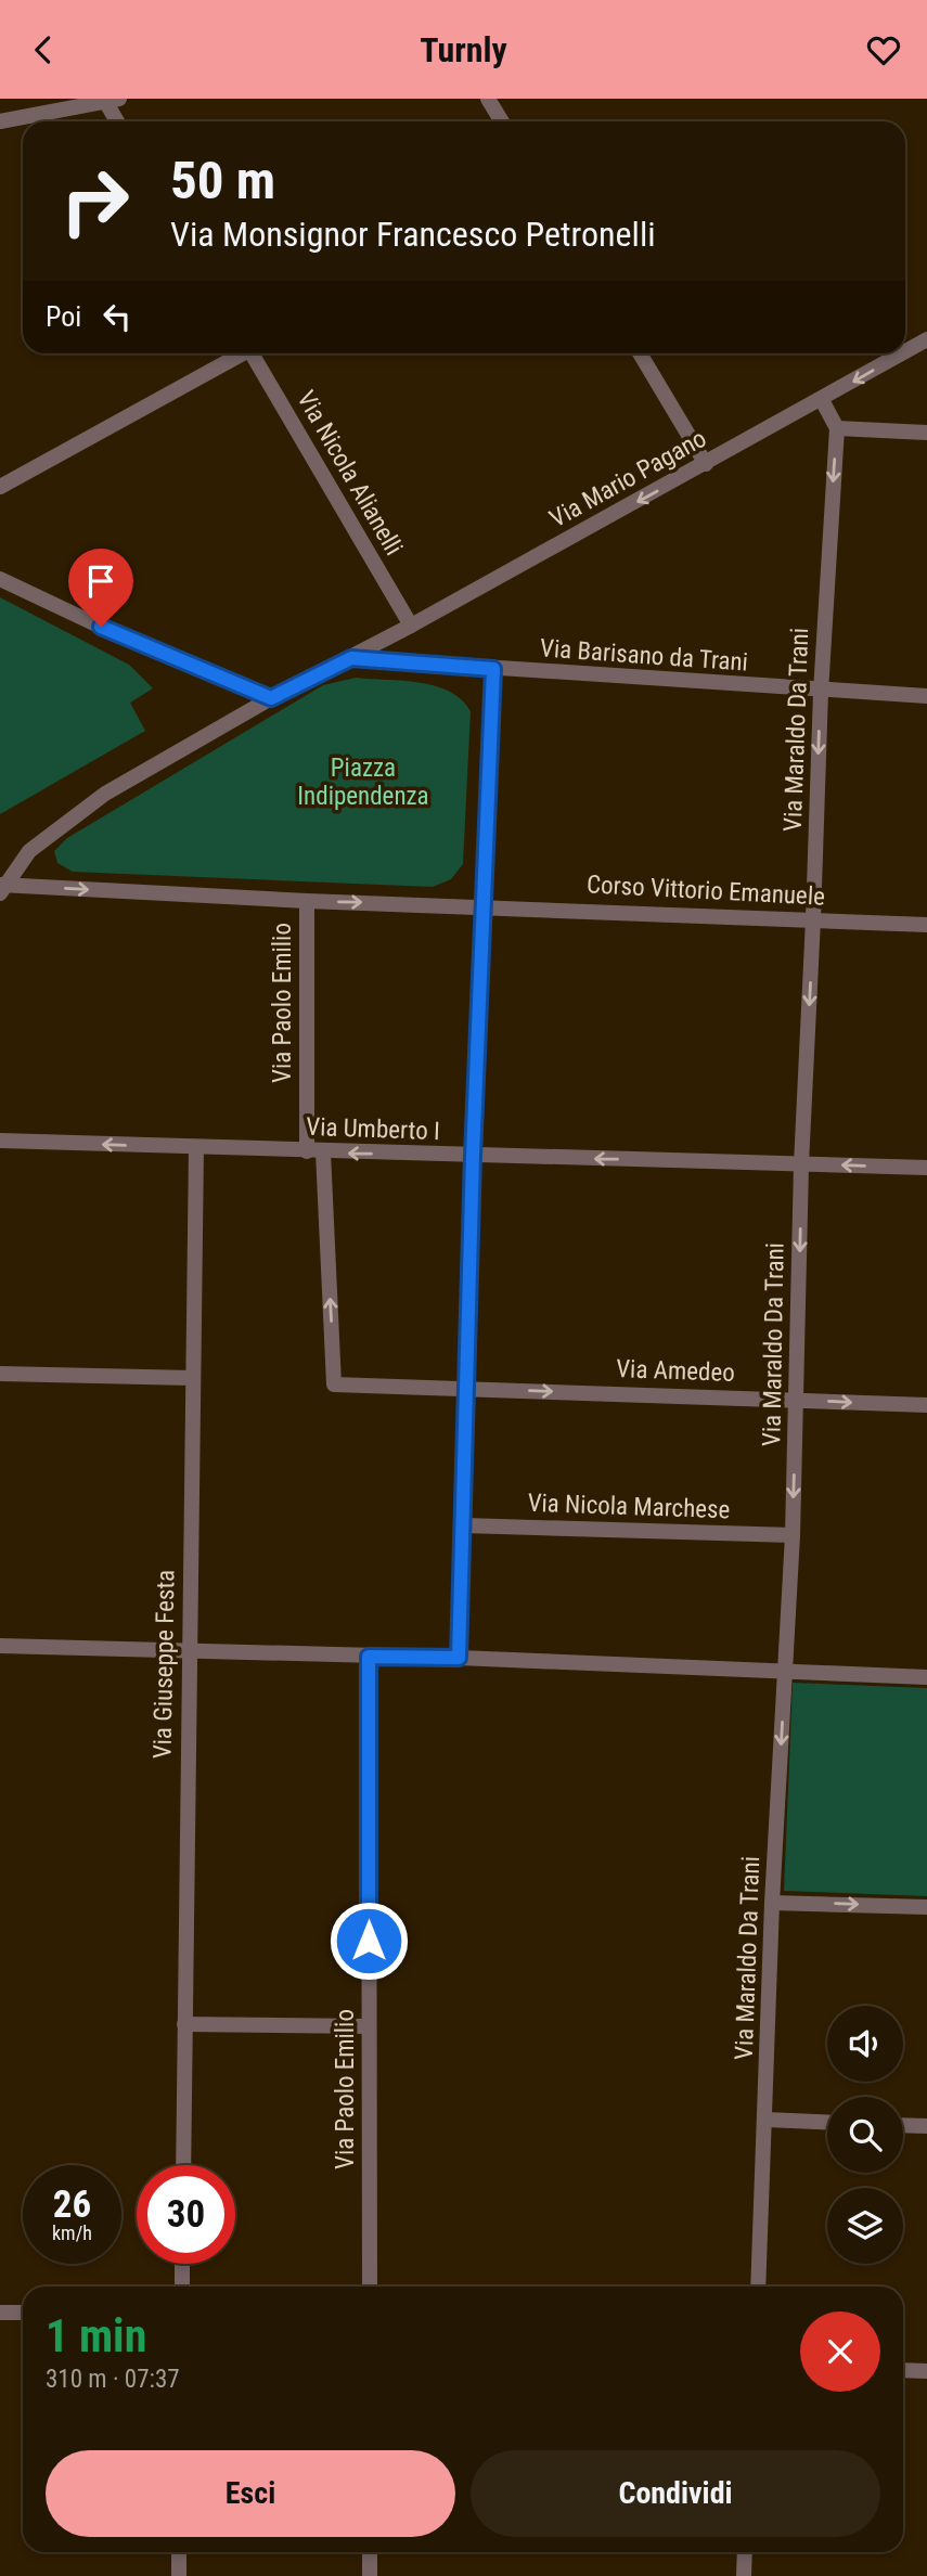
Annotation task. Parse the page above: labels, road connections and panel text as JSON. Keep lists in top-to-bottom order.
{
  "streets": {
    "street": [
      "Via Nicola Alianelli",
      "Via Mario Pagano",
      "Via Barisano da Trani",
      "Via Maraldo Da Trani",
      "Corso Vittorio Emanuele",
      "Via Paolo Emilio",
      "Via Umberto I",
      "Via Amedeo",
      "Via Nicola Marchese",
      "Via Giuseppe Festa"
    ]
  },
  "crossings": [
    ["Via Nicola Alianelli", "Via Mario Pagano"],
    ["Via Barisano da Trani", "Via Maraldo Da Trani"],
    ["Via Maraldo Da Trani", "Corso Vittorio Emanuele"],
    ["Via Maraldo Da Trani", "Via Umberto I"],
    ["Via Maraldo Da Trani", "Via Amedeo"],
    ["Via Maraldo Da Trani", "Via Nicola Marchese"],
    ["Via Paolo Emilio", "Via Umberto I"],
    ["Via Umberto I", "Via Amedeo"],
    ["Via Umberto I", "Via Giuseppe Festa"]
  ],
  "one_way": ["Via Mario Pagano", "Via Maraldo Da Trani", "Via Umberto I"],
  "parks": ["Piazza Indipendenza"],
  "page": {
    "header": "Turnly",
    "turn": ["50 m", "Via Monsignor Francesco Petronelli"],
    "then": "Poi",
    "speed": "26 km/h",
    "limit": "30",
    "heading": ["1 min", "310 m · 07:37"],
    "buttons": ["Esci", "Condividi"]
  }
}
